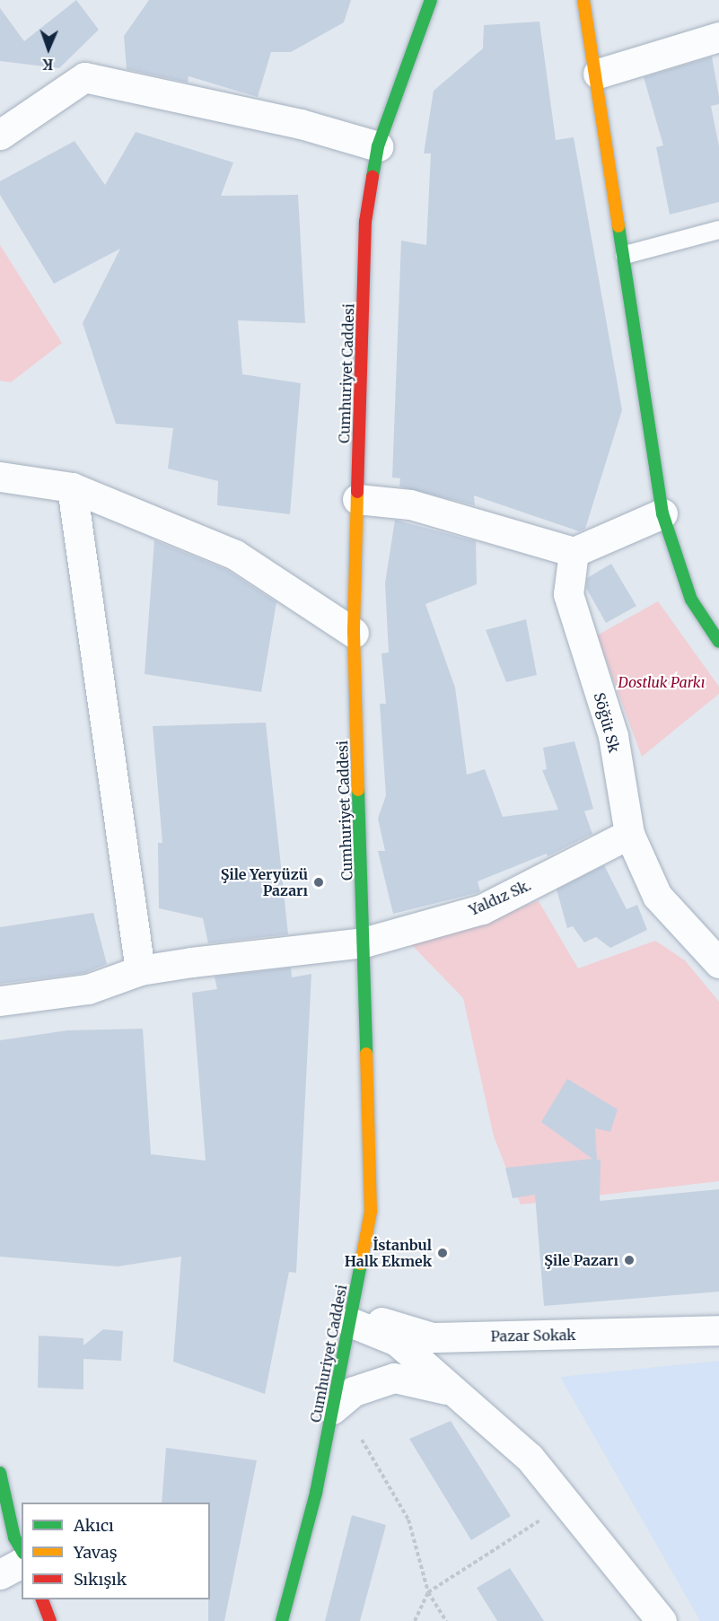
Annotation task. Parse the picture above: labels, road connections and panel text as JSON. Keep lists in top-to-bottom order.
{
  "streets": {
    "main road": ["Cumhuriyet Caddesi"],
    "street": ["Söğüt Sk", "Yaldız Sk.", "Pazar Sokak"]
  },
  "crossings": [
    ["Cumhuriyet Caddesi", "Yaldız Sk."],
    ["Cumhuriyet Caddesi", "Pazar Sokak"],
    ["Söğüt Sk", "Yaldız Sk."]
  ],
  "parks": ["Dostluk Parkı"],
  "places": ["Şile Yeryüzü Pazarı", "İstanbul Halk Ekmek", "Şile Pazarı"],
  "legend": ["Akıcı", "Yavaş", "Sıkışık"],
  "north": "bottom"
}
